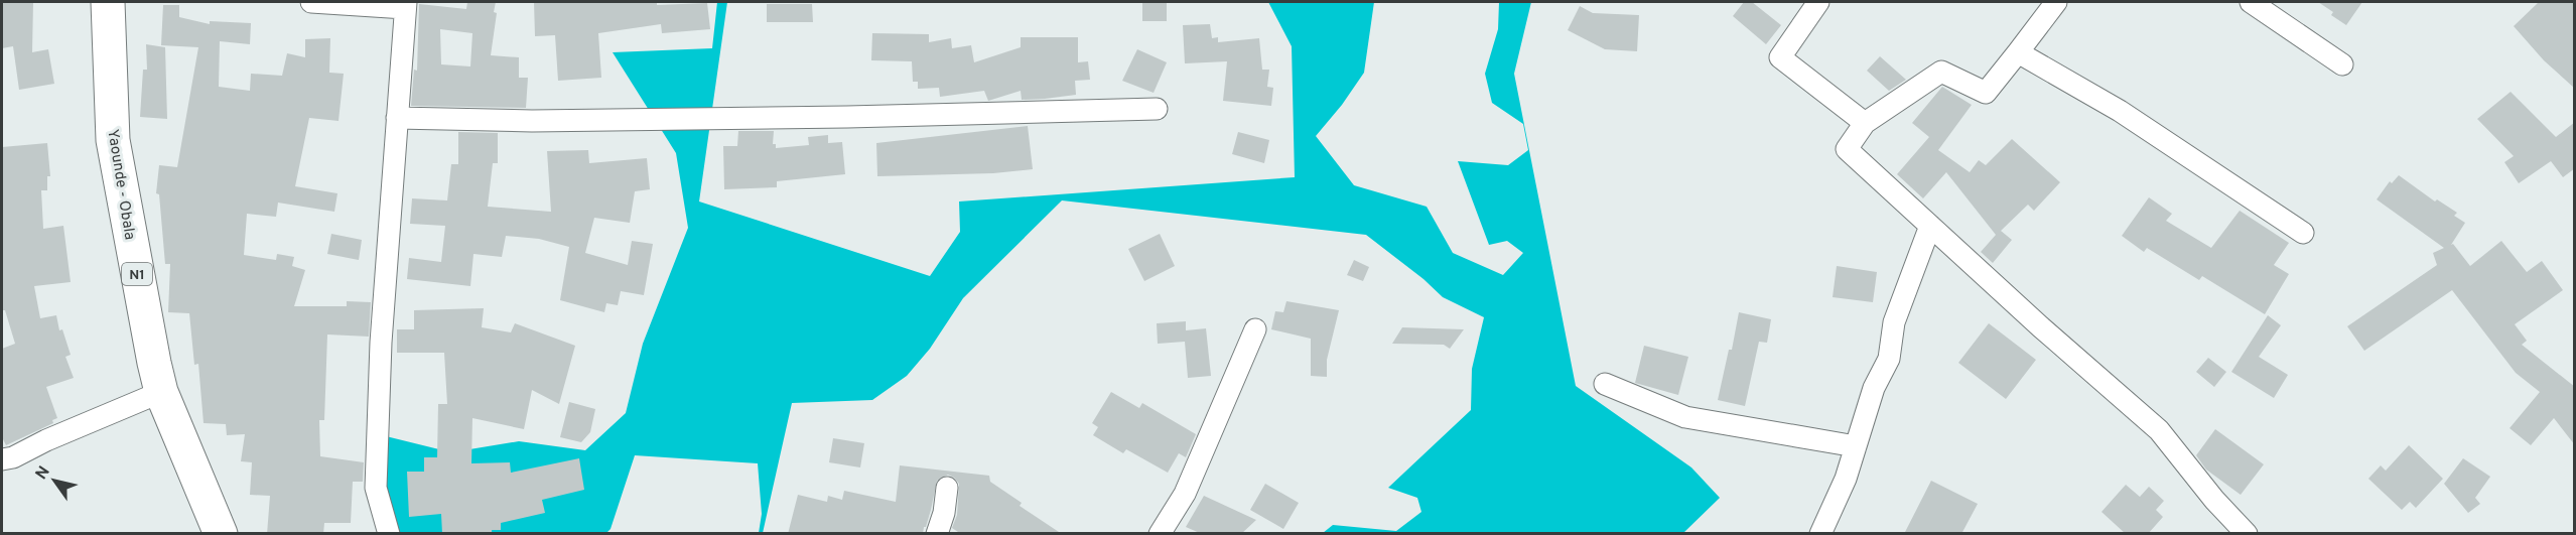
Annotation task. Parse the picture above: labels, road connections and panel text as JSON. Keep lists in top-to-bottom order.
{
  "streets": {
    "highway": ["Yaounde - Obala", "N1"]
  },
  "north": "top left"
}
